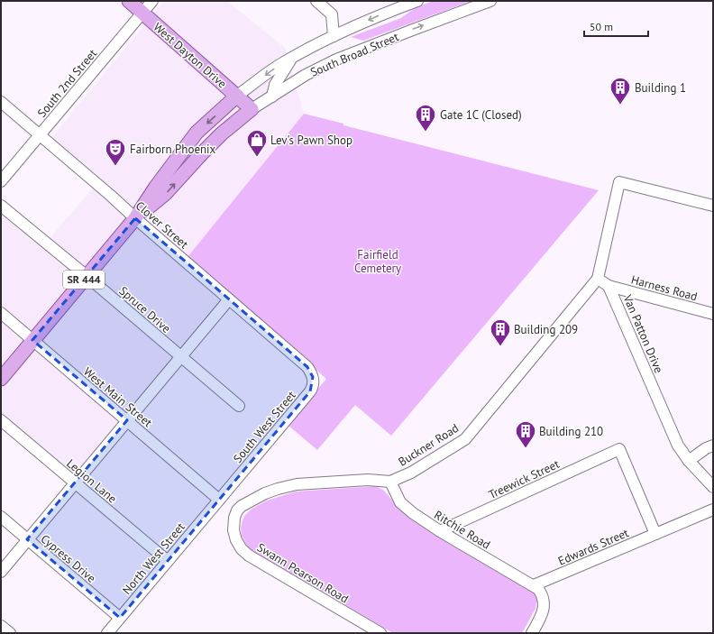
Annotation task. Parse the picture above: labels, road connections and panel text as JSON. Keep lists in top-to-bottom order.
{
  "streets": {
    "main road": ["South Broad Street", "West Dayton Drive", "SR 444"],
    "street": [
      "South 2nd Street",
      "Clover Street",
      "Harness Road",
      "Spruce Drive",
      "Van Patton Drive",
      "West Main Street",
      "South West Street",
      "Buckner Road",
      "Treewick Street",
      "Legion Lane",
      "Ritchie Road",
      "Edwards Street",
      "Cypress Drive",
      "North West Street",
      "Swann Pearson Road"
    ]
  },
  "crossings": [
    ["South Broad Street", "West Dayton Drive"],
    ["South Broad Street", "Clover Street"],
    ["South Broad Street", "SR 444"],
    ["South Broad Street", "Spruce Drive"],
    ["South Broad Street", "West Main Street"],
    ["West Dayton Drive", "South 2nd Street"],
    ["South 2nd Street", "Clover Street"],
    ["Clover Street", "South West Street"],
    ["SR 444", "West Main Street"],
    ["Harness Road", "Van Patton Drive"],
    ["Van Patton Drive", "Buckner Road"],
    ["West Main Street", "South West Street"],
    ["West Main Street", "North West Street"],
    ["South West Street", "North West Street"],
    ["Buckner Road", "Ritchie Road"],
    ["Buckner Road", "Swann Pearson Road"],
    ["Treewick Street", "Ritchie Road"],
    ["Treewick Street", "Edwards Street"],
    ["Legion Lane", "North West Street"],
    ["Ritchie Road", "Edwards Street"],
    ["Cypress Drive", "North West Street"]
  ],
  "parks": ["Fairfield Cemetery"],
  "places": {
    "building": [
      "Building 1",
      "Gate 1C (Closed)",
      "Building 209",
      "Building 210"
    ],
    "shop": ["Lev's Pawn Shop"],
    "theatre": ["Fairborn Phoenix"]
  },
  "scale_bar": "50 m"
}
